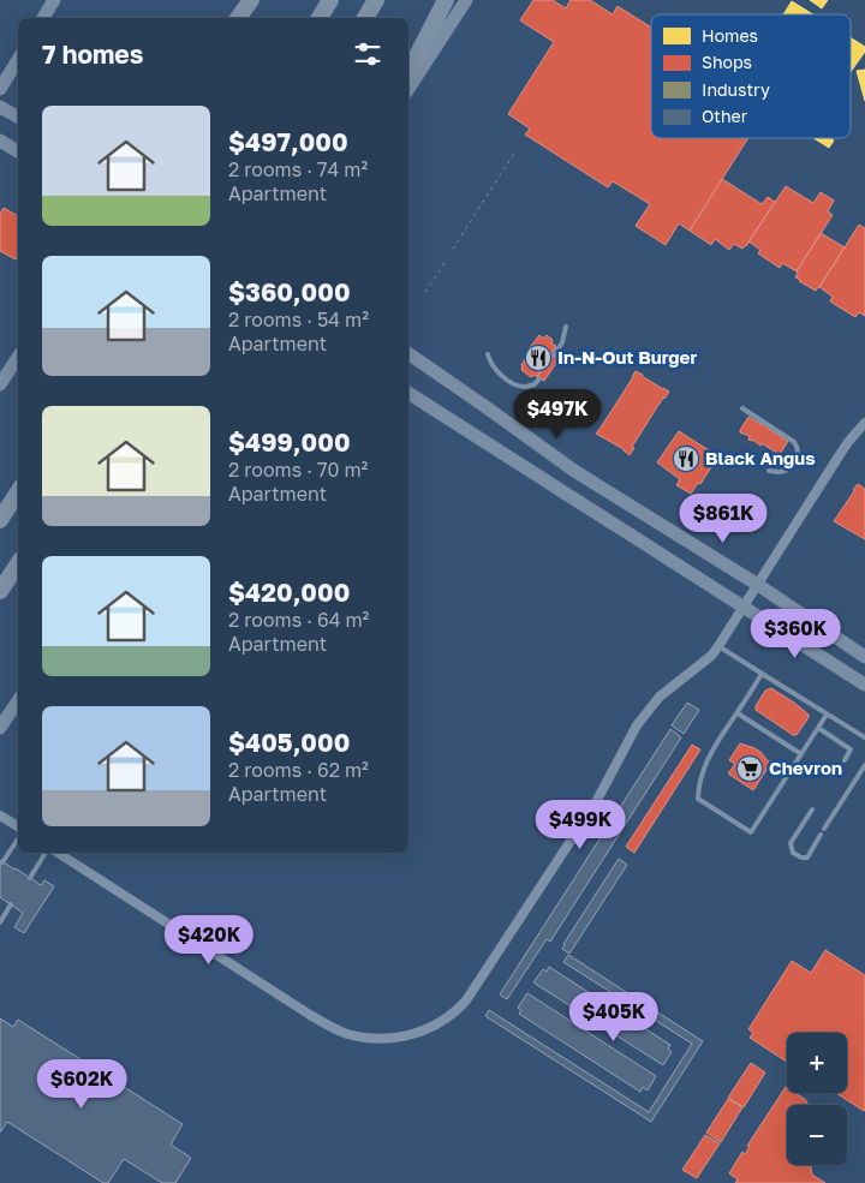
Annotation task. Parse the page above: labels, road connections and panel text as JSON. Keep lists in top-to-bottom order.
{
  "places": {
    "restaurant": ["In-N-Out Burger", "Black Angus"],
    "supermarket": ["Chevron"]
  },
  "legend": [
    "Homes",
    "Shops",
    "Industry",
    "Other"
  ],
  "page": {
    "heading": "7 homes",
    "list": [
      {
        "name": "$497,000",
        "note": "2 rooms · 74 m² · Apartment"
      },
      {
        "name": "$360,000",
        "note": "2 rooms · 54 m² · Apartment"
      },
      {
        "name": "$499,000",
        "note": "2 rooms · 70 m² · Apartment"
      },
      {
        "name": "$420,000",
        "note": "2 rooms · 64 m² · Apartment"
      },
      {
        "name": "$405,000",
        "note": "2 rooms · 62 m² · Apartment"
      }
    ],
    "price": [
      "$497K",
      "$861K",
      "$360K",
      "$499K",
      "$420K",
      "$405K",
      "$602K"
    ],
    "map_buttons": ["+", "−"]
  }
}
